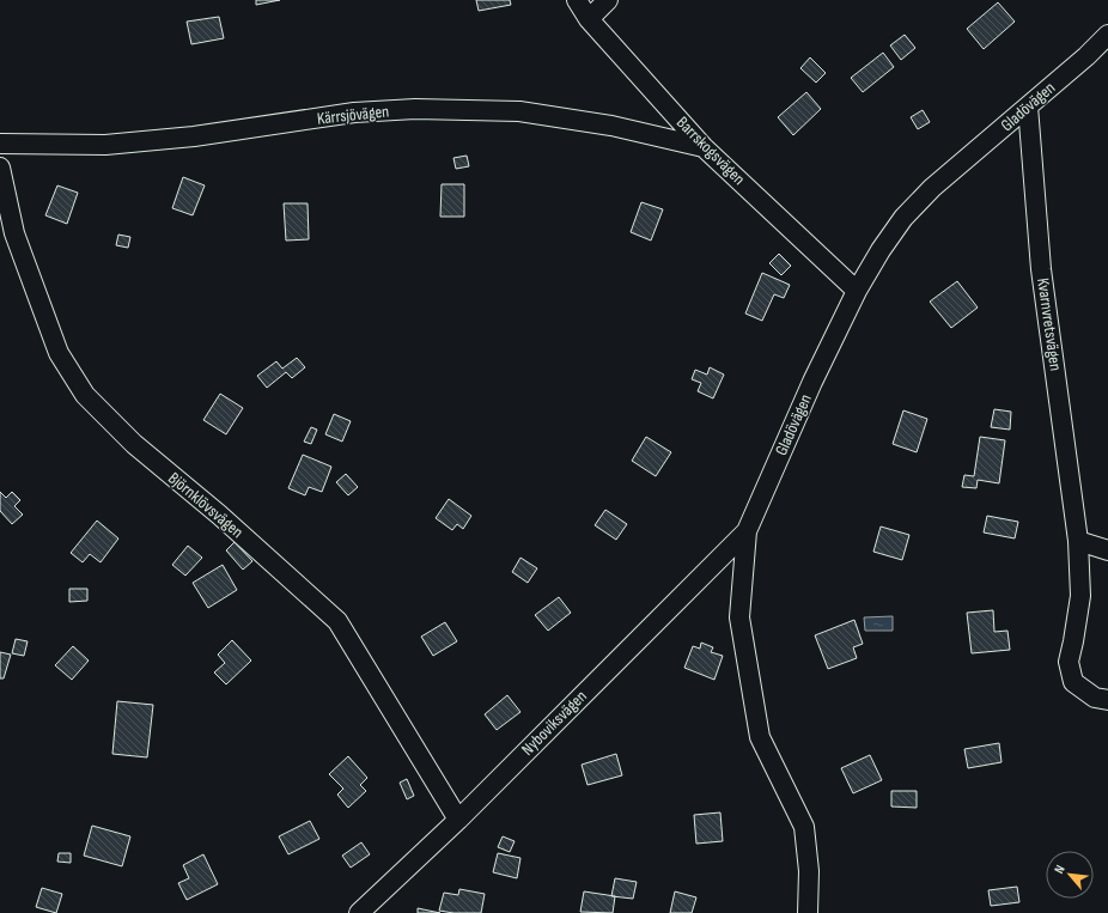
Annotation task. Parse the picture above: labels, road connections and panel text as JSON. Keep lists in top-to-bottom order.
{
  "streets": {
    "street": [
      "Gladövägen",
      "Kärrsjövägen",
      "Barrskogsvägen",
      "Kvarnvretsvägen",
      "Björnklövsvägen",
      "Nyboviksvägen"
    ]
  },
  "crossings": [
    ["Gladövägen", "Barrskogsvägen"],
    ["Gladövägen", "Kvarnvretsvägen"],
    ["Gladövägen", "Nyboviksvägen"],
    ["Kärrsjövägen", "Barrskogsvägen"],
    ["Björnklövsvägen", "Nyboviksvägen"]
  ],
  "north": "top left"
}
